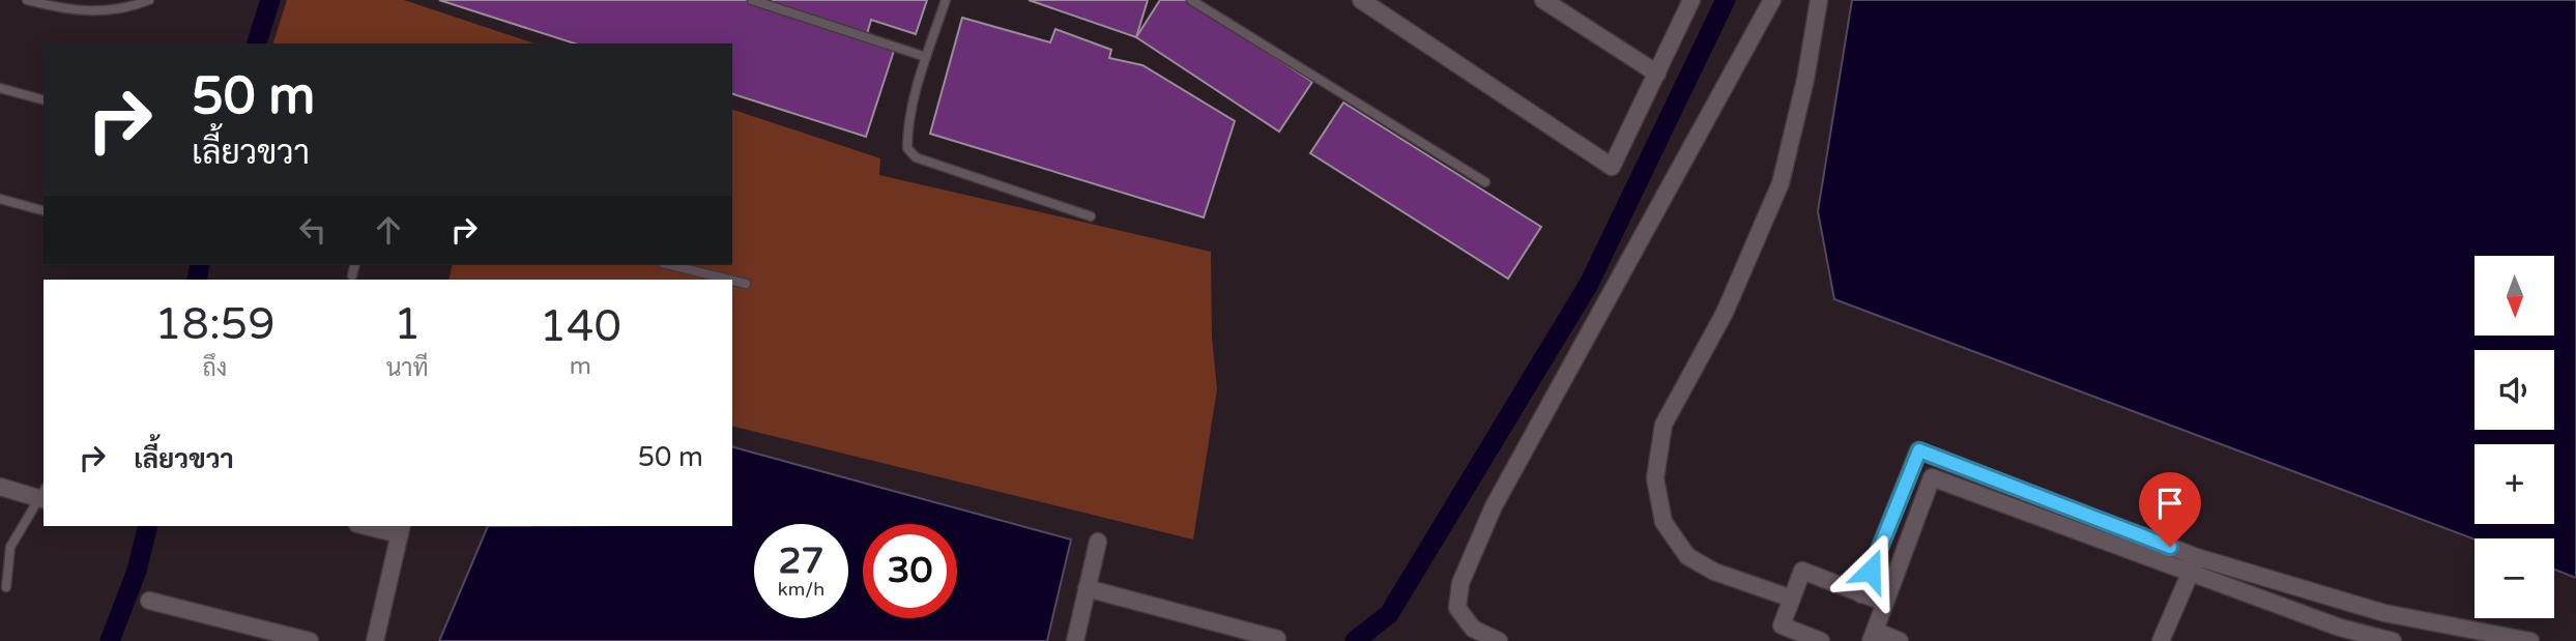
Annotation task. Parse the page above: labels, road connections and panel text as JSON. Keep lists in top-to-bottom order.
{
  "north": "bottom",
  "page": {
    "turn": ["50 m", "เลี้ยวขวา"],
    "map_buttons": ["+", "−"],
    "eta": [
      "18:59",
      "ถึง",
      "1",
      "นาที",
      "140",
      "m"
    ],
    "list": [
      {
        "name": "เลี้ยวขวา",
        "value": "50 m"
      }
    ],
    "speed": "27 km/h",
    "limit": "30"
  }
}
